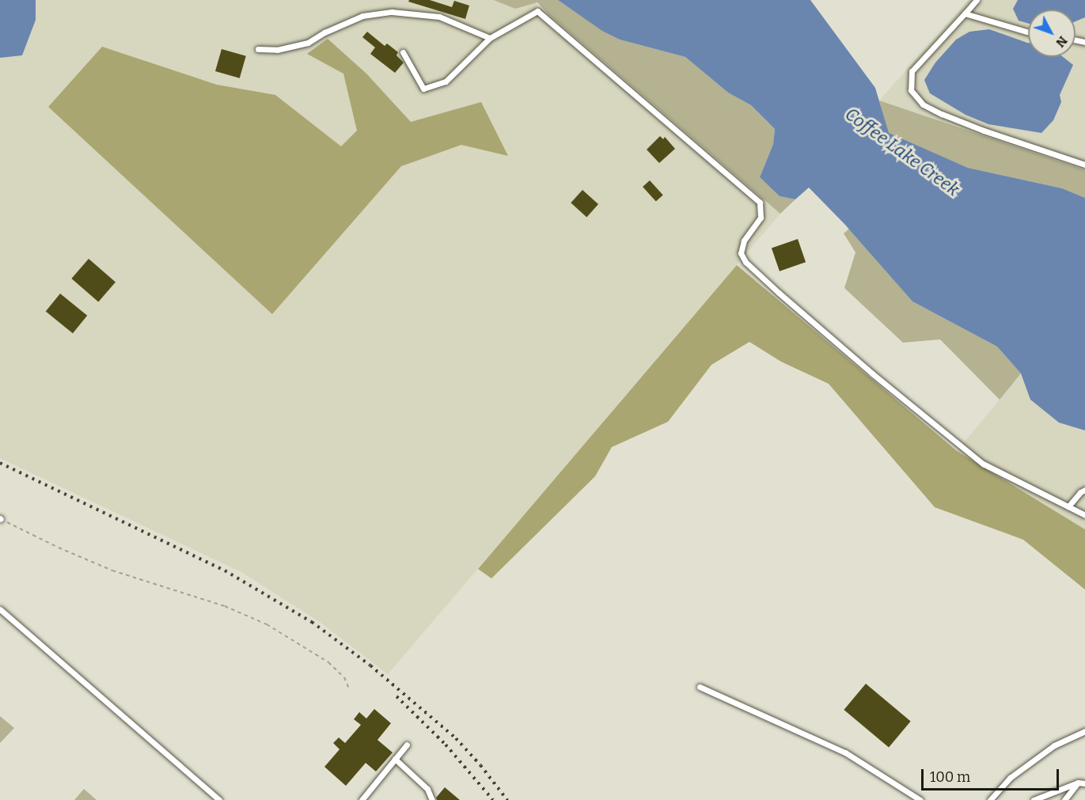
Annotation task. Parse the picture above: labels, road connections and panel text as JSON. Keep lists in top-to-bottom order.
{
  "water": ["Coffee Lake Creek"],
  "scale_bar": "100 m",
  "north": "bottom right"
}
